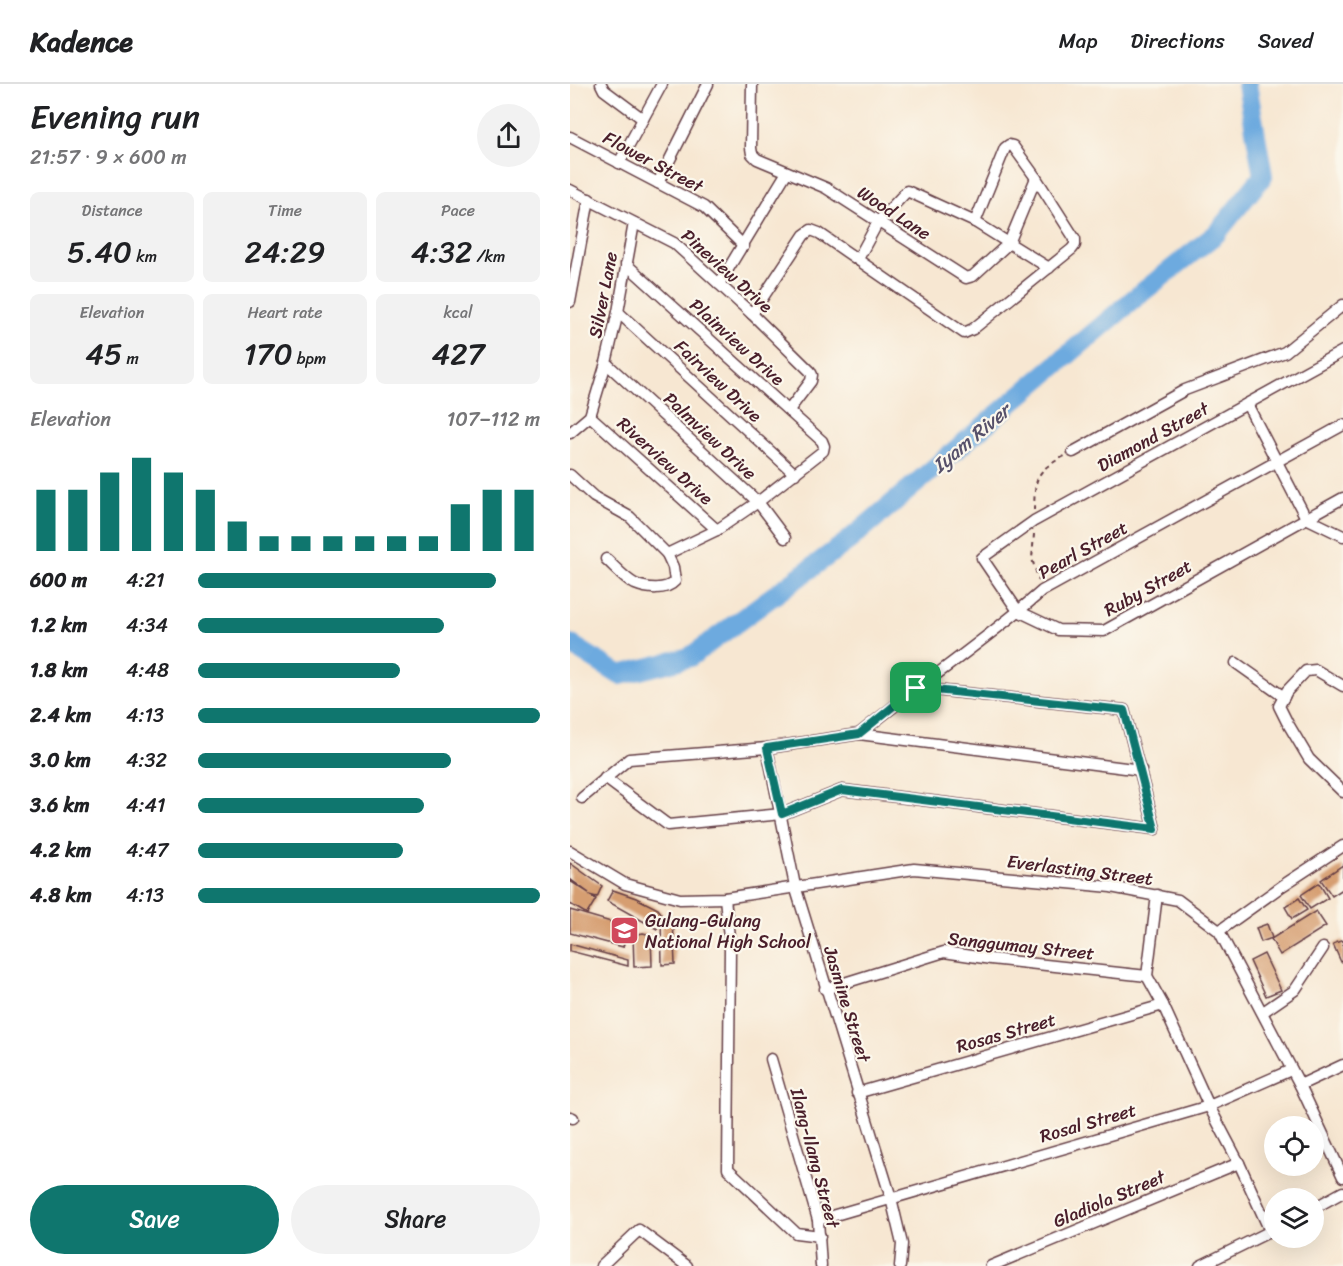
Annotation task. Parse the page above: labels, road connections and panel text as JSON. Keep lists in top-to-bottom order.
{
  "streets": {
    "street": [
      "Flower Street",
      "Wood Lane",
      "Pineview Drive",
      "Silver Lane",
      "Plainview Drive",
      "Fairview Drive",
      "Palmview Drive",
      "Diamond Street",
      "Riverview Drive",
      "Pearl Street",
      "Ruby Street",
      "Everlasting Street",
      "Sanggumay Street",
      "Jasmine Street",
      "Rosas Street",
      "Rosal Street",
      "Ilang-Ilang Street",
      "Gladiola Street"
    ]
  },
  "crossings": [
    ["Pineview Drive", "Silver Lane"],
    ["Pineview Drive", "Plainview Drive"],
    ["Silver Lane", "Plainview Drive"],
    ["Silver Lane", "Fairview Drive"],
    ["Silver Lane", "Palmview Drive"],
    ["Silver Lane", "Riverview Drive"],
    ["Plainview Drive", "Fairview Drive"],
    ["Diamond Street", "Pearl Street"],
    ["Diamond Street", "Ruby Street"],
    ["Pearl Street", "Ruby Street"],
    ["Everlasting Street", "Jasmine Street"],
    ["Everlasting Street", "Rosal Street"],
    ["Sanggumay Street", "Jasmine Street"],
    ["Jasmine Street", "Rosas Street"],
    ["Jasmine Street", "Rosal Street"],
    ["Rosal Street", "Ilang-Ilang Street"]
  ],
  "water": ["Iyam River"],
  "places": {
    "school or university": ["Gulang-Gulang National High School"]
  },
  "page": {
    "header": "Kadence",
    "nav": ["Map", "Directions", "Saved"],
    "heading": ["Evening run", "21:57 · 9 × 600 m"],
    "stats": [
      ["Distance", "5.40 km"],
      ["Time", "24:29"],
      ["Pace", "4:32 /km"],
      ["Elevation", "45 m"],
      ["Heart rate", "170 bpm"],
      ["kcal", "427"]
    ],
    "chart": ["Elevation", "107–112 m"],
    "list": [
      {
        "name": "600 m",
        "note": "4:21"
      },
      {
        "name": "1.2 km",
        "note": "4:34"
      },
      {
        "name": "1.8 km",
        "note": "4:48"
      },
      {
        "name": "2.4 km",
        "note": "4:13"
      },
      {
        "name": "3.0 km",
        "note": "4:32"
      },
      {
        "name": "3.6 km",
        "note": "4:41"
      },
      {
        "name": "4.2 km",
        "note": "4:47"
      },
      {
        "name": "4.8 km",
        "note": "4:13"
      }
    ],
    "buttons": ["Save", "Share"]
  }
}
